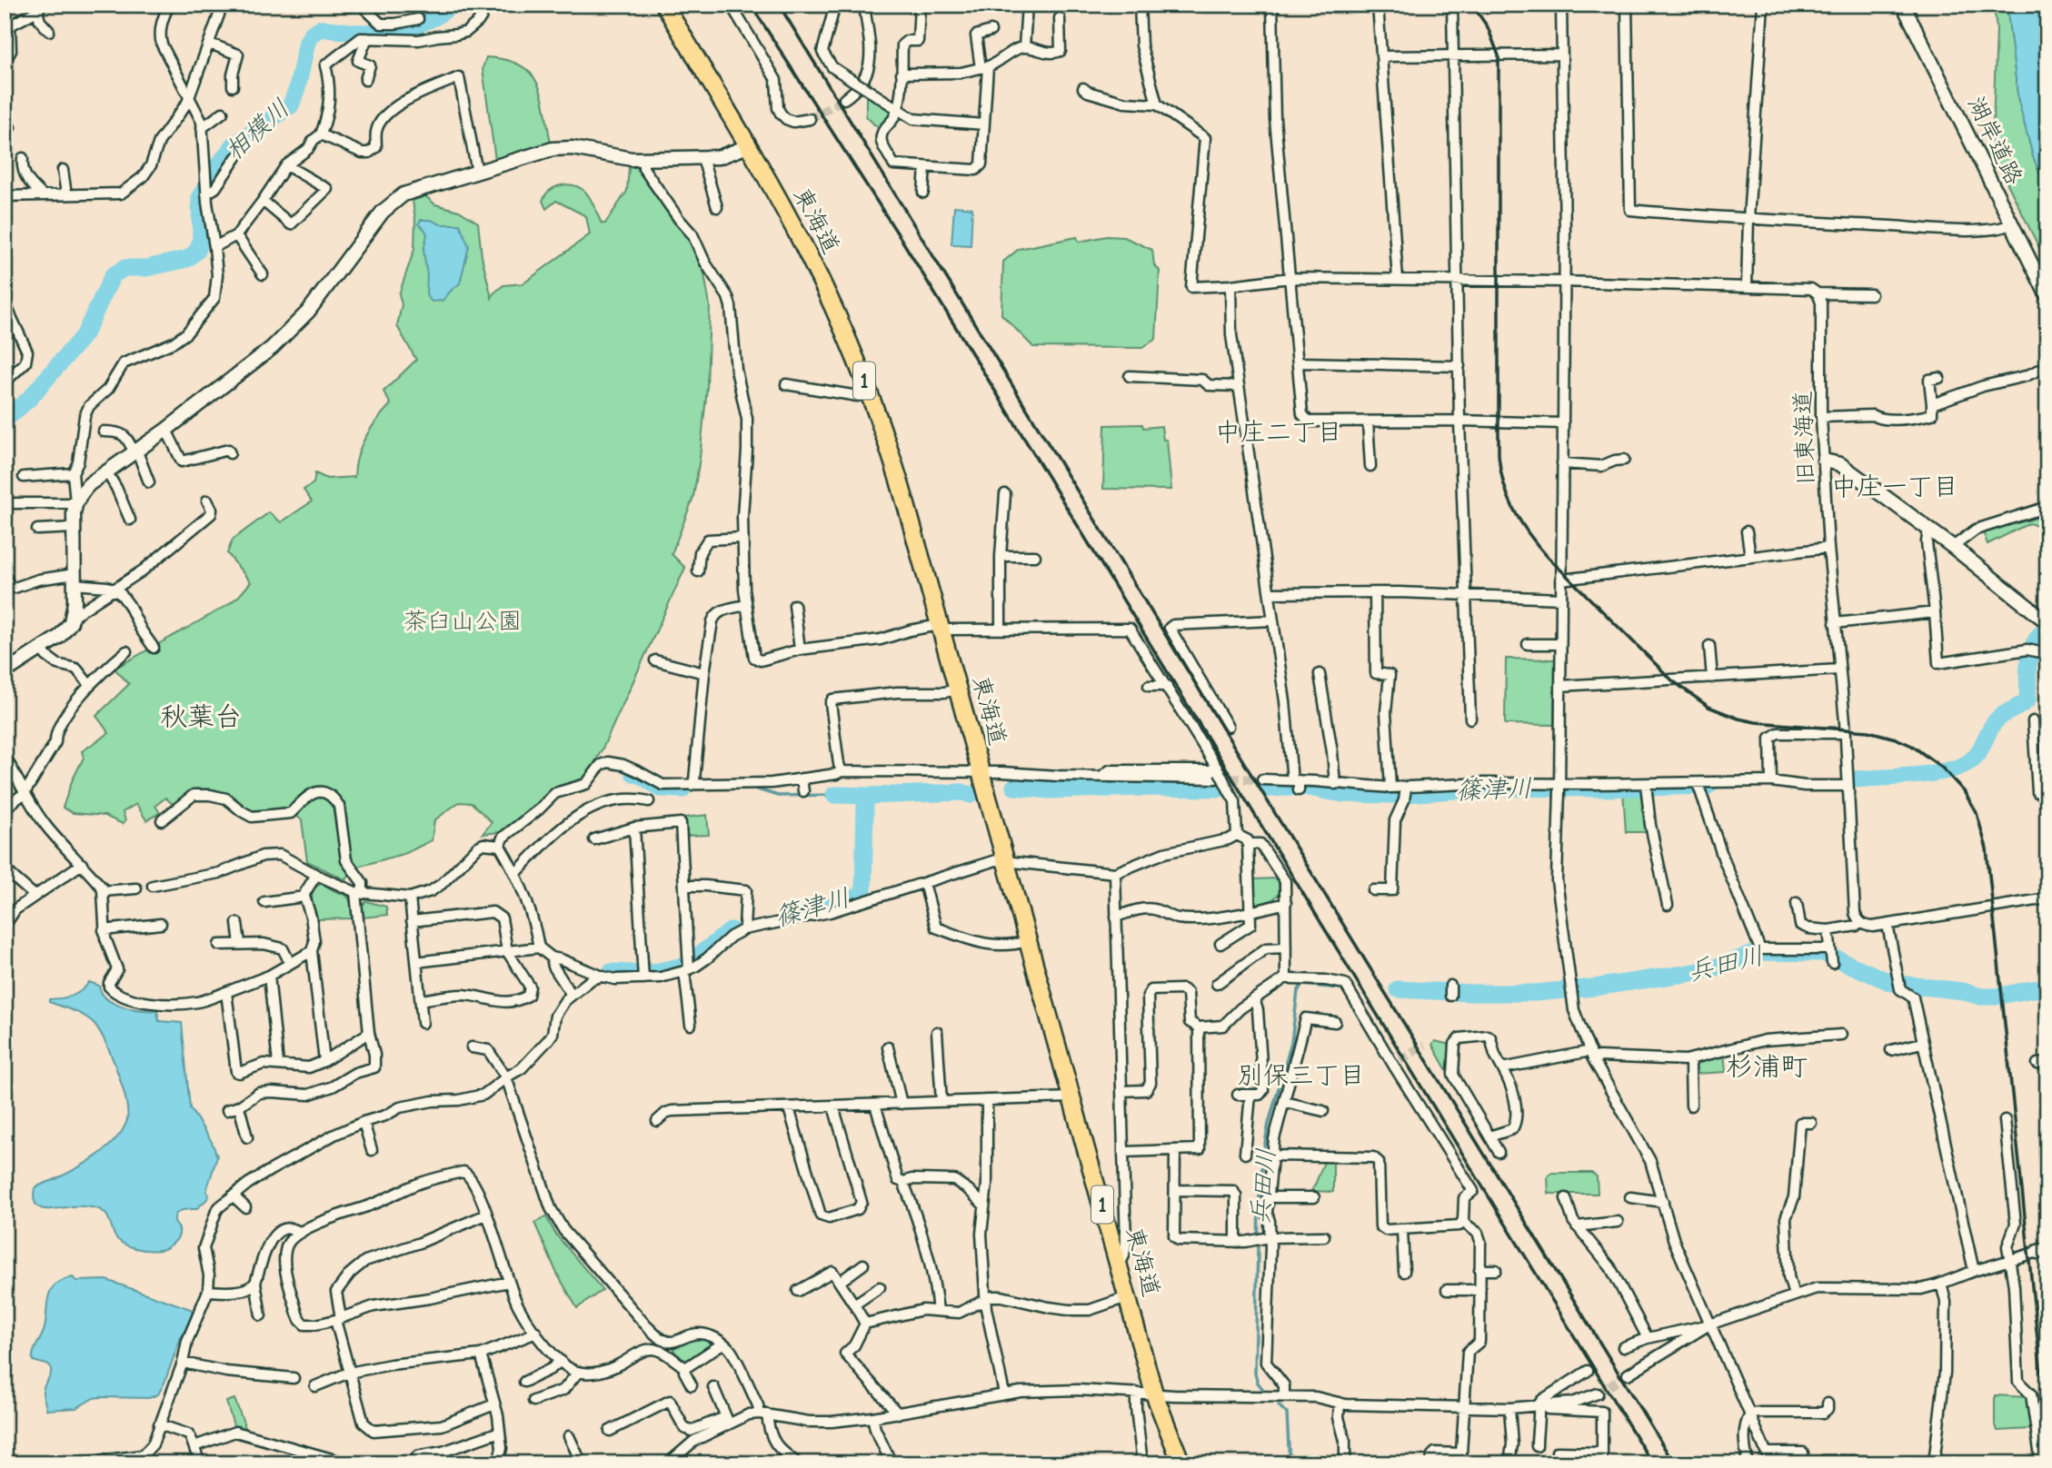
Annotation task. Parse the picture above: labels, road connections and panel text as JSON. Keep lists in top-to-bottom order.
{
  "streets": {
    "highway": ["東海道", "1"],
    "street": ["湖岸道路", "旧東海道"]
  },
  "districts": [
    "中庄二丁目",
    "中庄一丁目",
    "秋葉台",
    "杉浦町",
    "別保三丁目"
  ],
  "water": ["相模川", "篠津川", "兵田川"],
  "parks": ["茶臼山公園"]
}
